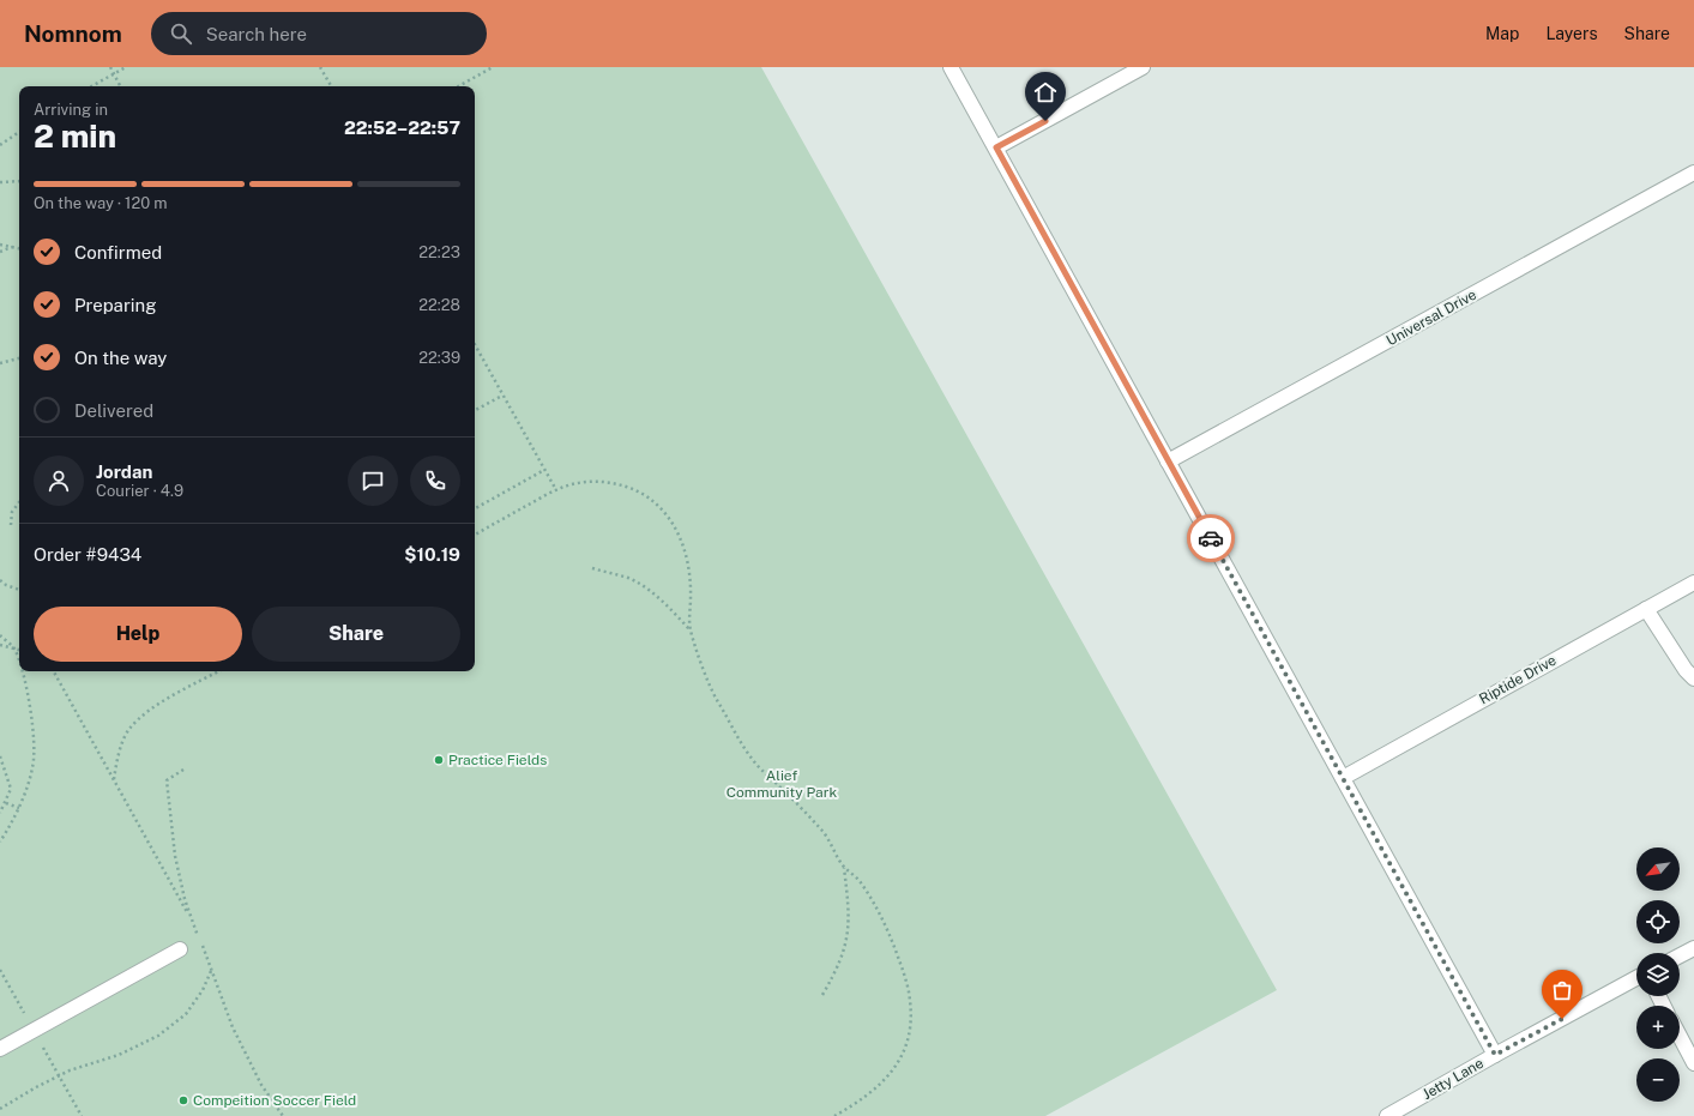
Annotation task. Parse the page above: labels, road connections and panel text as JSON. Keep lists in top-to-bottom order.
{
  "streets": {
    "street": ["Universal Drive", "Riptide Drive", "Jetty Lane"]
  },
  "parks": ["Alief Community Park"],
  "places": ["Practice Fields", "Compeition Soccer Field"],
  "north": "bottom left",
  "page": {
    "header": "Nomnom",
    "search": "Search here",
    "nav": ["Map", "Layers", "Share"],
    "heading": ["2 min", "Arriving in", "22:52–22:57"],
    "panel": [
      "Jordan",
      "Courier · 4.9",
      "Order #9434",
      "$10.19"
    ],
    "bar": "On the way · 120 m",
    "list": [
      ["Confirmed", "22:23"],
      ["Preparing", "22:28"],
      ["On the way", "22:39"],
      "Delivered"
    ],
    "buttons": ["Help", "Share"],
    "map_buttons": ["+", "−"]
  }
}
